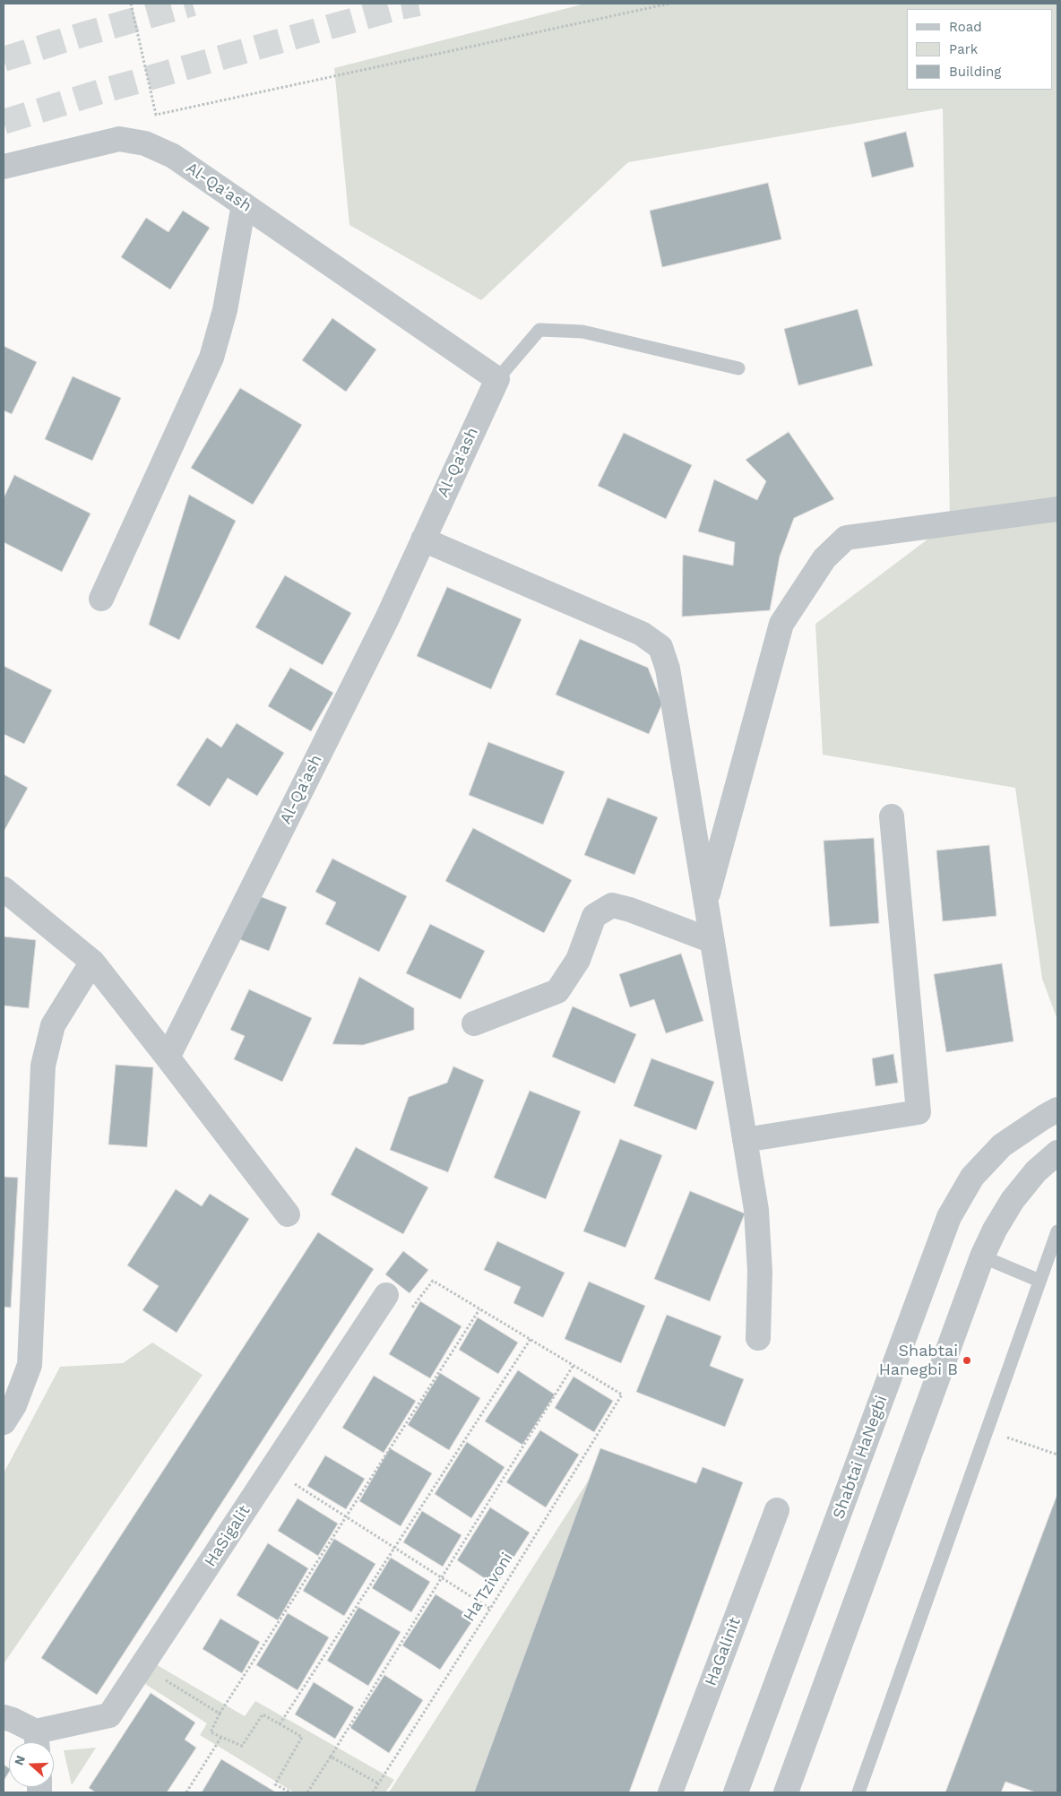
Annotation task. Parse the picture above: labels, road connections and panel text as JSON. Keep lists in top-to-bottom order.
{
  "streets": {
    "street": [
      "Al-Qa'ash",
      "Shabtai HaNegbi",
      "HaSigalit",
      "HaGalinit"
    ],
    "path": ["Ha'Tzivoni"]
  },
  "places": ["Shabtai Hanegbi B"],
  "legend": ["Road", "Park", "Building"],
  "north": "left"
}
